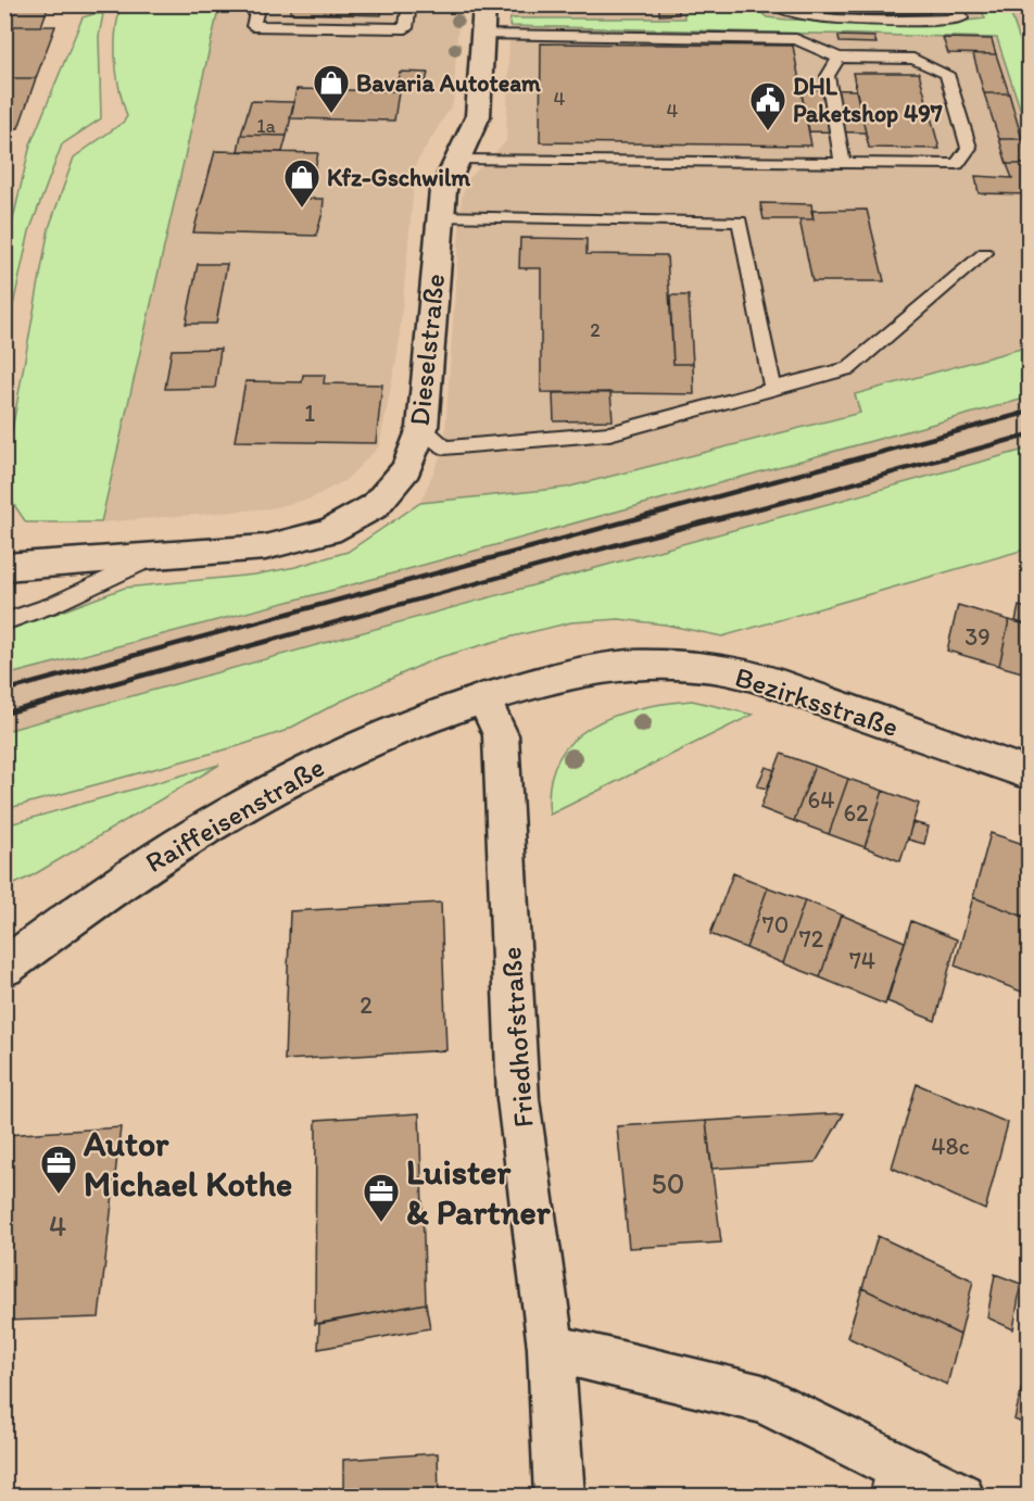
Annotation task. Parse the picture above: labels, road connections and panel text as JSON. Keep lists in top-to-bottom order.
{
  "streets": {
    "street": [
      "Dieselstraße",
      "Bezirksstraße",
      "Raiffeisenstraße",
      "Friedhofstraße"
    ]
  },
  "crossings": [
    ["Bezirksstraße", "Raiffeisenstraße"],
    ["Bezirksstraße", "Friedhofstraße"],
    ["Raiffeisenstraße", "Friedhofstraße"]
  ],
  "places": {
    "shop": ["Bavaria Autoteam", "Kfz-Gschwilm"],
    "public building": ["DHL Paketshop 497"],
    "office": ["Autor Michael Kothe", "Luister & Partner"]
  },
  "house_numbers": [
    "4",
    "4",
    "1a",
    "2",
    "1",
    "39",
    "64",
    "62",
    "70",
    "72",
    "74",
    "2",
    "48c",
    "50",
    "4"
  ]
}
